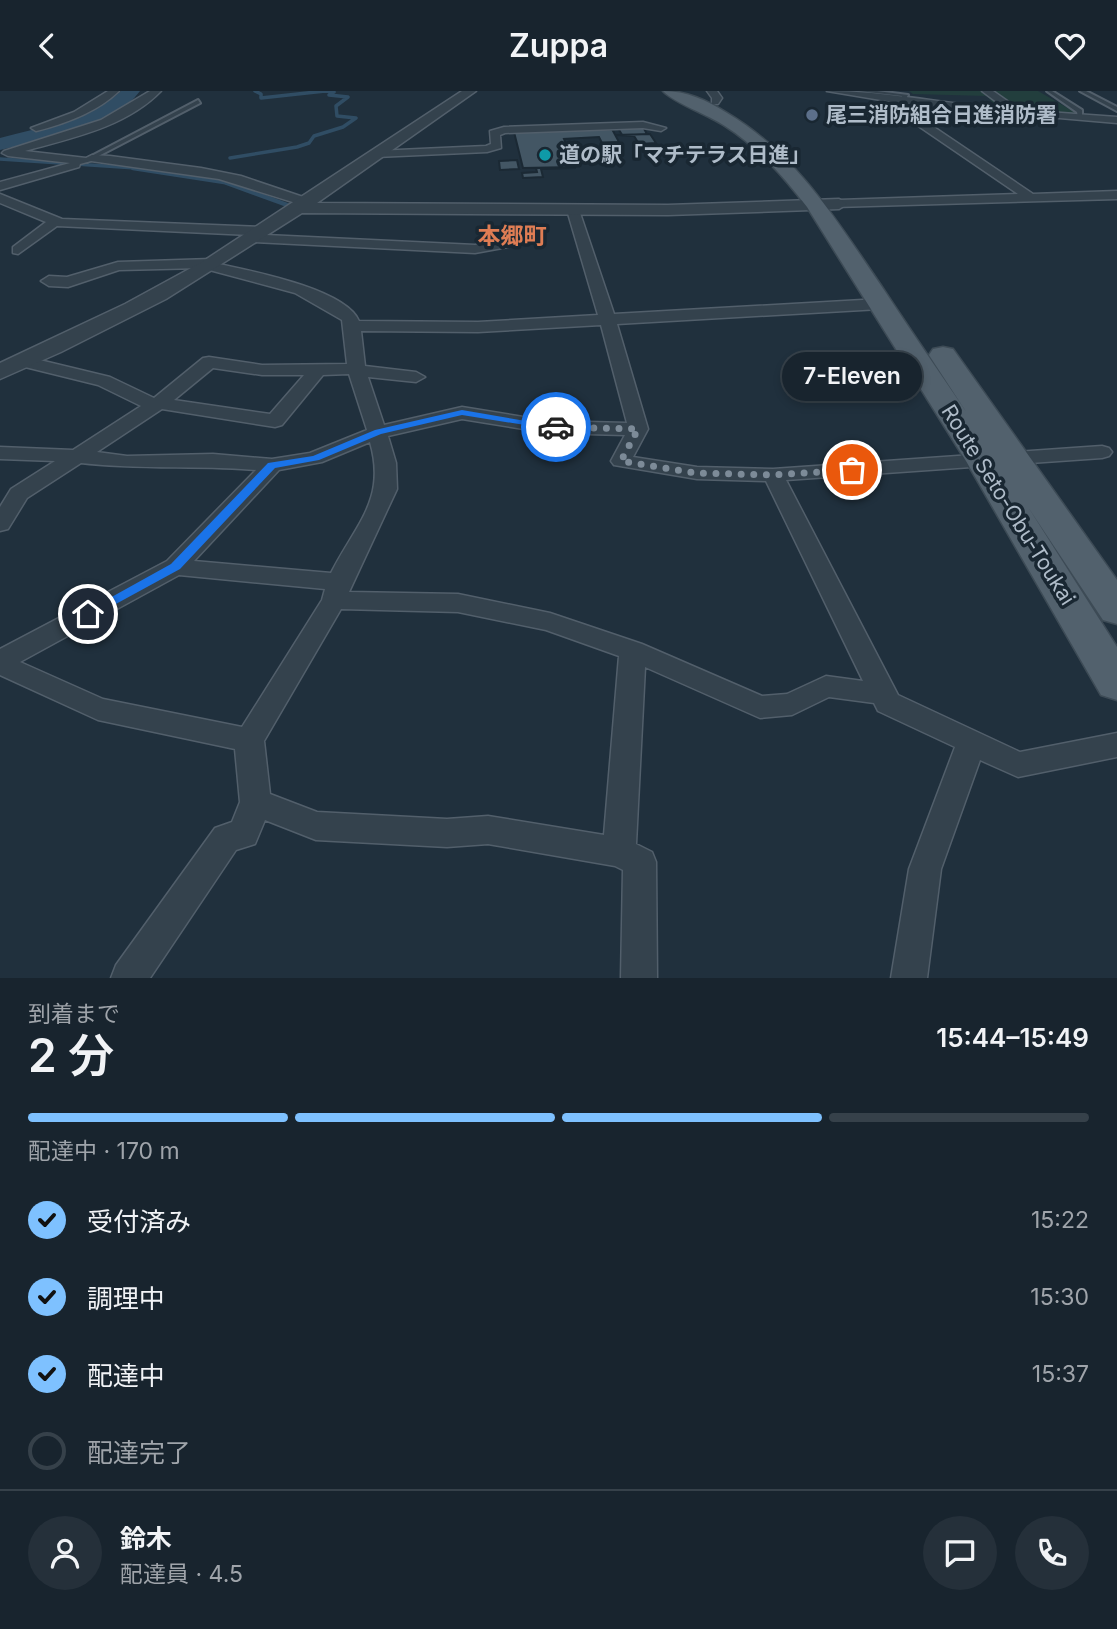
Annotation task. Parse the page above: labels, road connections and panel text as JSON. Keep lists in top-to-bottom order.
{
  "streets": {
    "main road": ["Route Seto-Obu-Toukai"]
  },
  "districts": ["本郷町"],
  "places": ["尾三消防組合日進消防署", "道の駅「マチテラス日進」", "7-Eleven"],
  "page": {
    "header": "Zuppa",
    "bubble": "7-Eleven",
    "heading": ["2 分", "到着まで", "15:44–15:49"],
    "panel": ["鈴木", "配達員 · 4.5"],
    "bar": "配達中 · 170 m",
    "list": [
      ["受付済み", "15:22"],
      ["調理中", "15:30"],
      ["配達中", "15:37"],
      "配達完了"
    ]
  }
}
